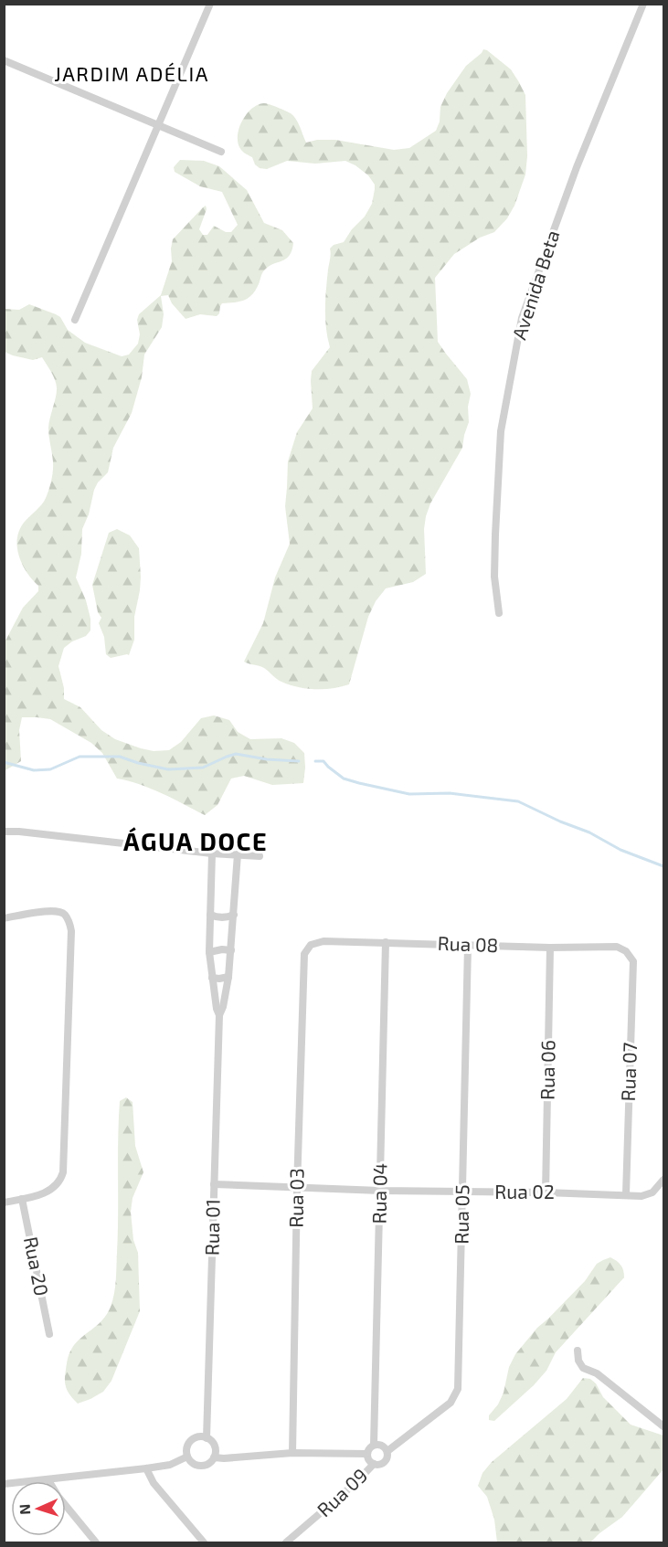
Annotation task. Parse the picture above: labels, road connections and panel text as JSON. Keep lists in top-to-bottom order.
{
  "streets": {
    "street": [
      "Avenida Beta",
      "Rua 08",
      "Rua 06",
      "Rua 07",
      "Rua 02",
      "Rua 04",
      "Rua 03",
      "Rua 05",
      "Rua 01",
      "Rua 20",
      "Rua 09"
    ]
  },
  "crossings": [
    ["Rua 08", "Rua 06"],
    ["Rua 08", "Rua 07"],
    ["Rua 08", "Rua 04"],
    ["Rua 08", "Rua 03"],
    ["Rua 08", "Rua 05"],
    ["Rua 06", "Rua 02"],
    ["Rua 07", "Rua 02"],
    ["Rua 02", "Rua 04"],
    ["Rua 02", "Rua 03"],
    ["Rua 02", "Rua 05"],
    ["Rua 02", "Rua 01"],
    ["Rua 04", "Rua 05"],
    ["Rua 04", "Rua 09"],
    ["Rua 05", "Rua 09"]
  ],
  "districts": ["JARDIM ADÉLIA", "ÁGUA DOCE"],
  "north": "left"
}
